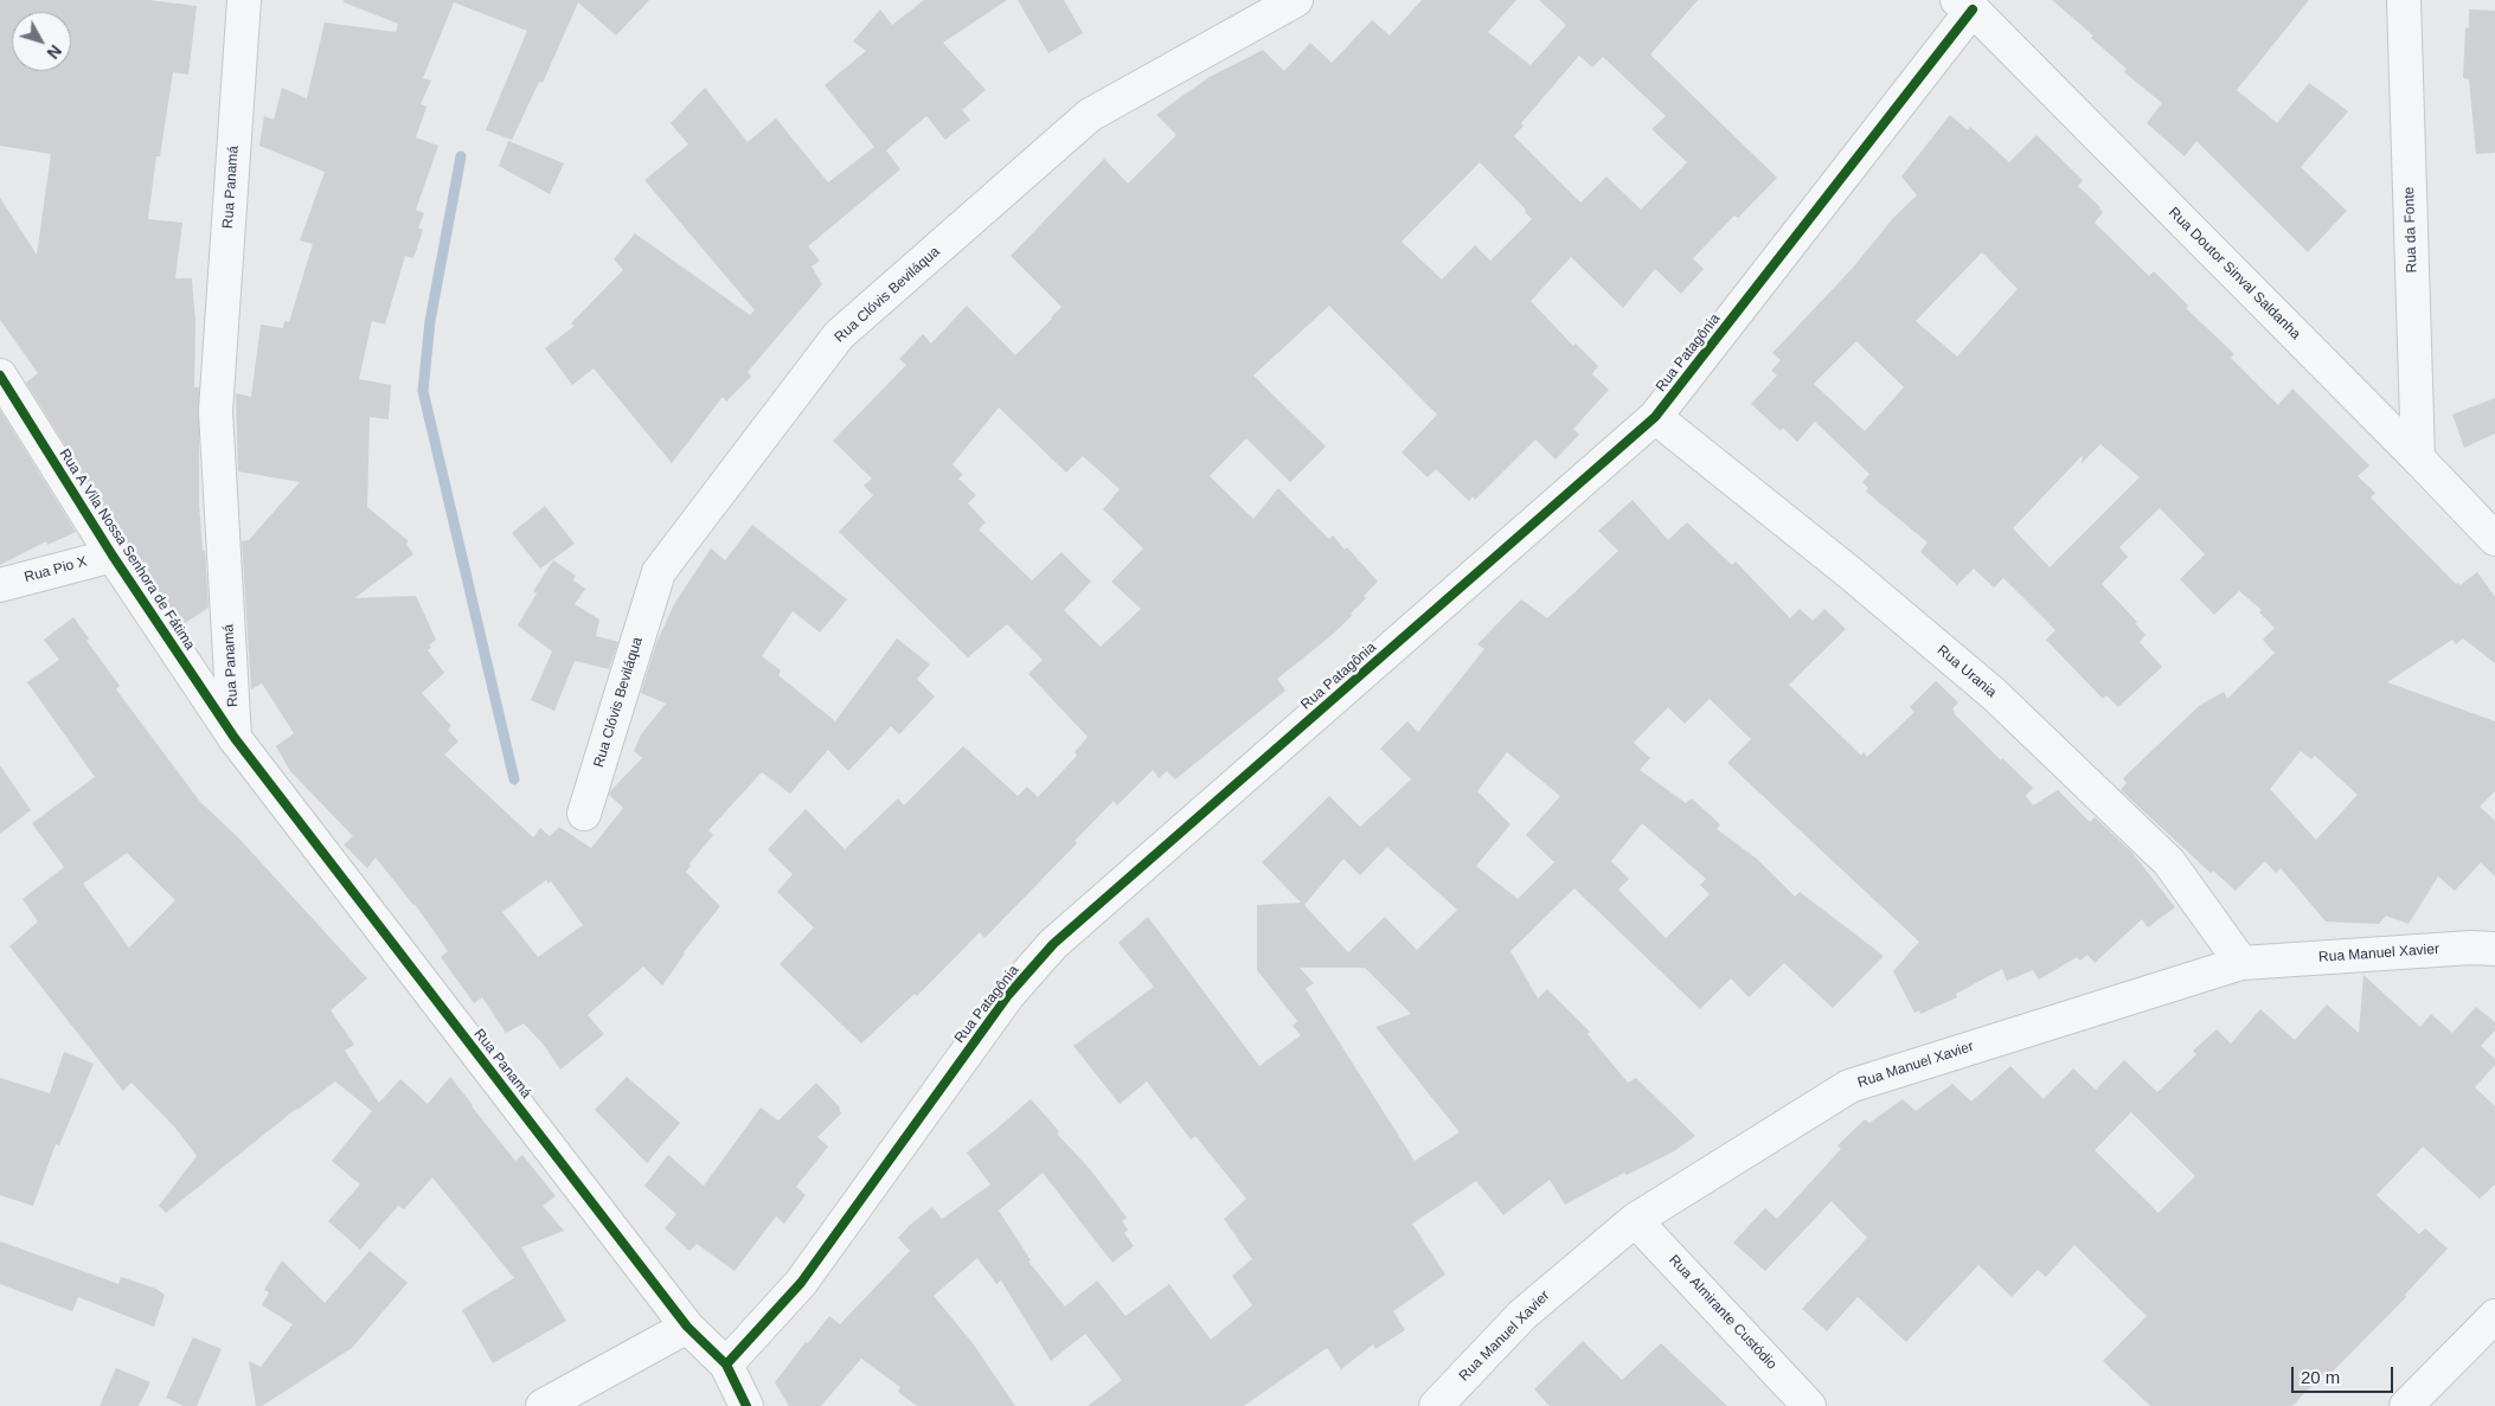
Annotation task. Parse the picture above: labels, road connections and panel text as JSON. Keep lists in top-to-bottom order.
{
  "streets": {
    "street": [
      "Rua Panamá",
      "Rua da Fonte",
      "Rua Doutor Sinval Saldanha",
      "Rua Clóvis Beviláqua",
      "Rua Patagônia",
      "Rua A Vila Nossa Senhora de Fátima",
      "Rua Pio X",
      "Rua Urania",
      "Rua Manuel Xavier",
      "Rua Almirante Custódio"
    ]
  },
  "crossings": [
    ["Rua Panamá", "Rua Patagônia"],
    ["Rua Panamá", "Rua A Vila Nossa Senhora de Fátima"],
    ["Rua da Fonte", "Rua Doutor Sinval Saldanha"],
    ["Rua Doutor Sinval Saldanha", "Rua Patagônia"],
    ["Rua Patagônia", "Rua Urania"],
    ["Rua A Vila Nossa Senhora de Fátima", "Rua Pio X"],
    ["Rua Urania", "Rua Manuel Xavier"],
    ["Rua Manuel Xavier", "Rua Almirante Custódio"]
  ],
  "scale_bar": "20 m",
  "north": "bottom right"
}
